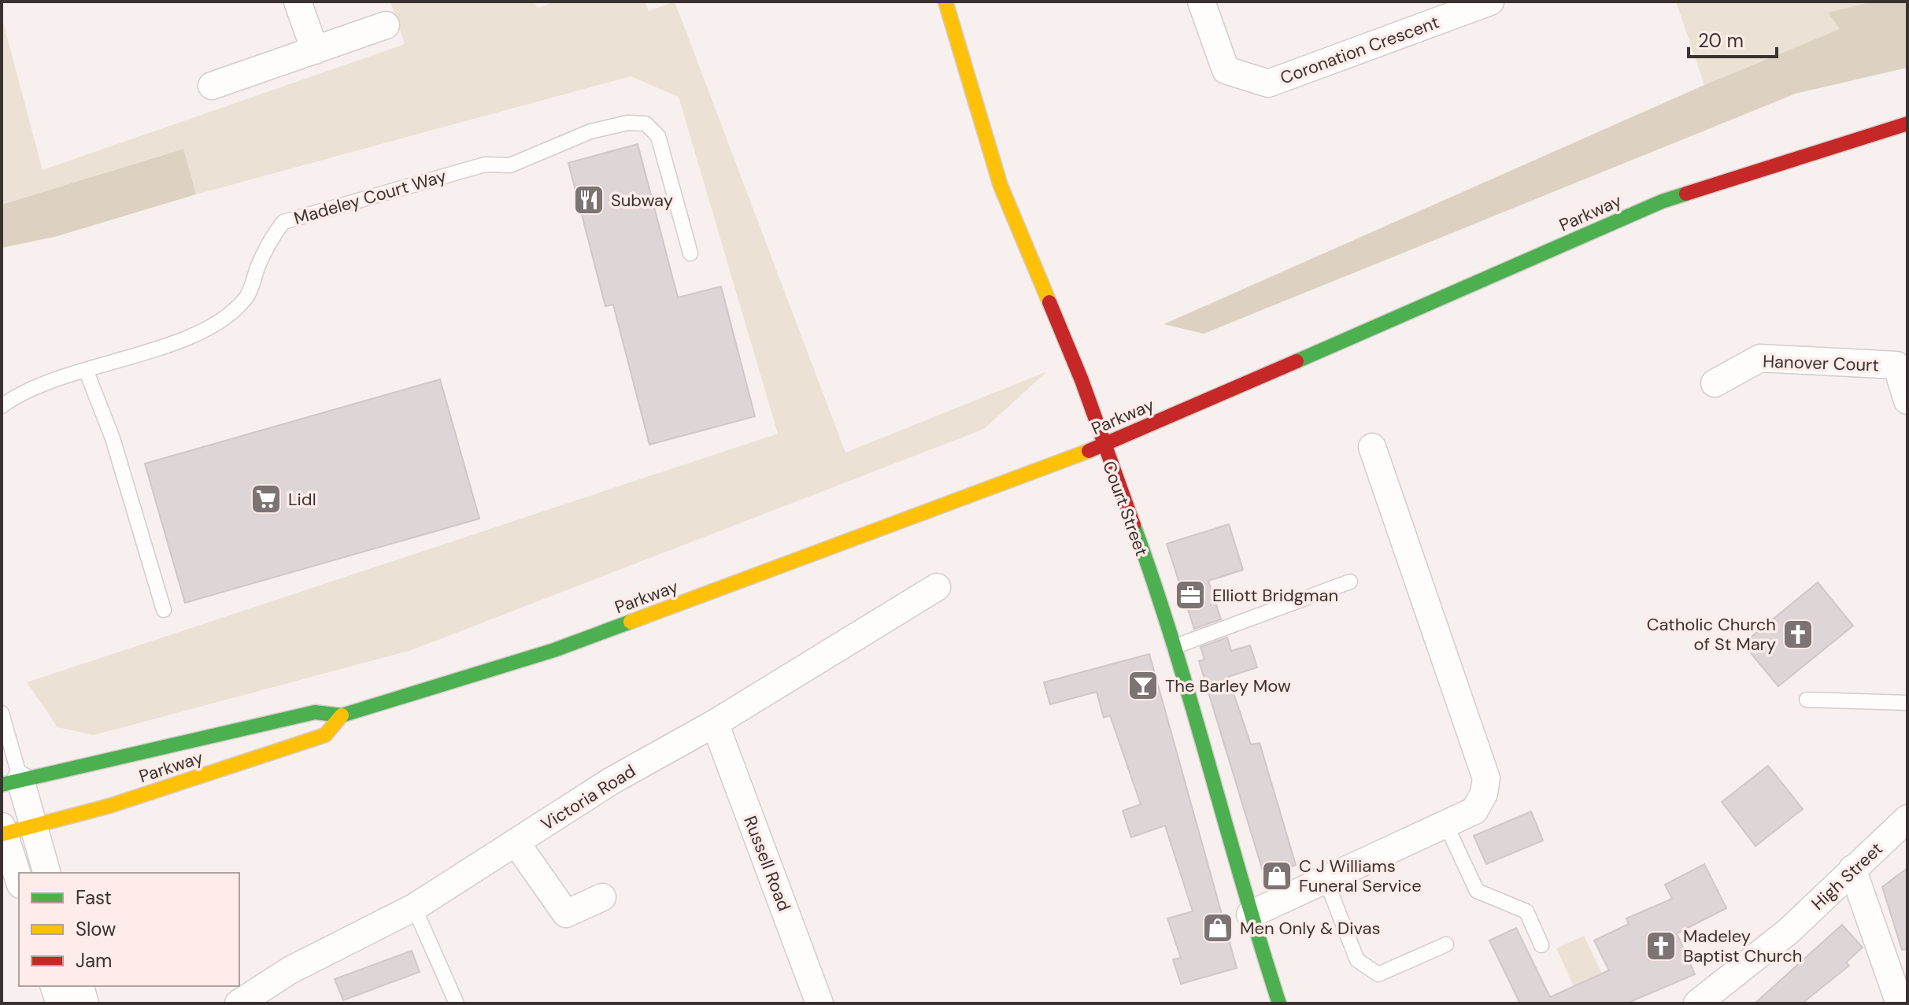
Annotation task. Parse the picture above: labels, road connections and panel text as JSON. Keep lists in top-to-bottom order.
{
  "streets": {
    "street": [
      "Coronation Crescent",
      "Parkway",
      "Hanover Court",
      "Court Street",
      "Victoria Road",
      "Russell Road",
      "High Street"
    ],
    "lane": ["Madeley Court Way"]
  },
  "crossings": [
    ["Parkway", "Court Street"],
    ["Victoria Road", "Russell Road"]
  ],
  "places": {
    "restaurant": ["Subway"],
    "supermarket": ["Lidl"],
    "office": ["Elliott Bridgman"],
    "church": ["Catholic Church of St Mary", "Madeley Baptist Church"],
    "bar": ["The Barley Mow"],
    "shop": ["C J Williams Funeral Service", "Men Only & Divas"]
  },
  "legend": ["Fast", "Slow", "Jam"],
  "scale_bar": "20 m"
}
